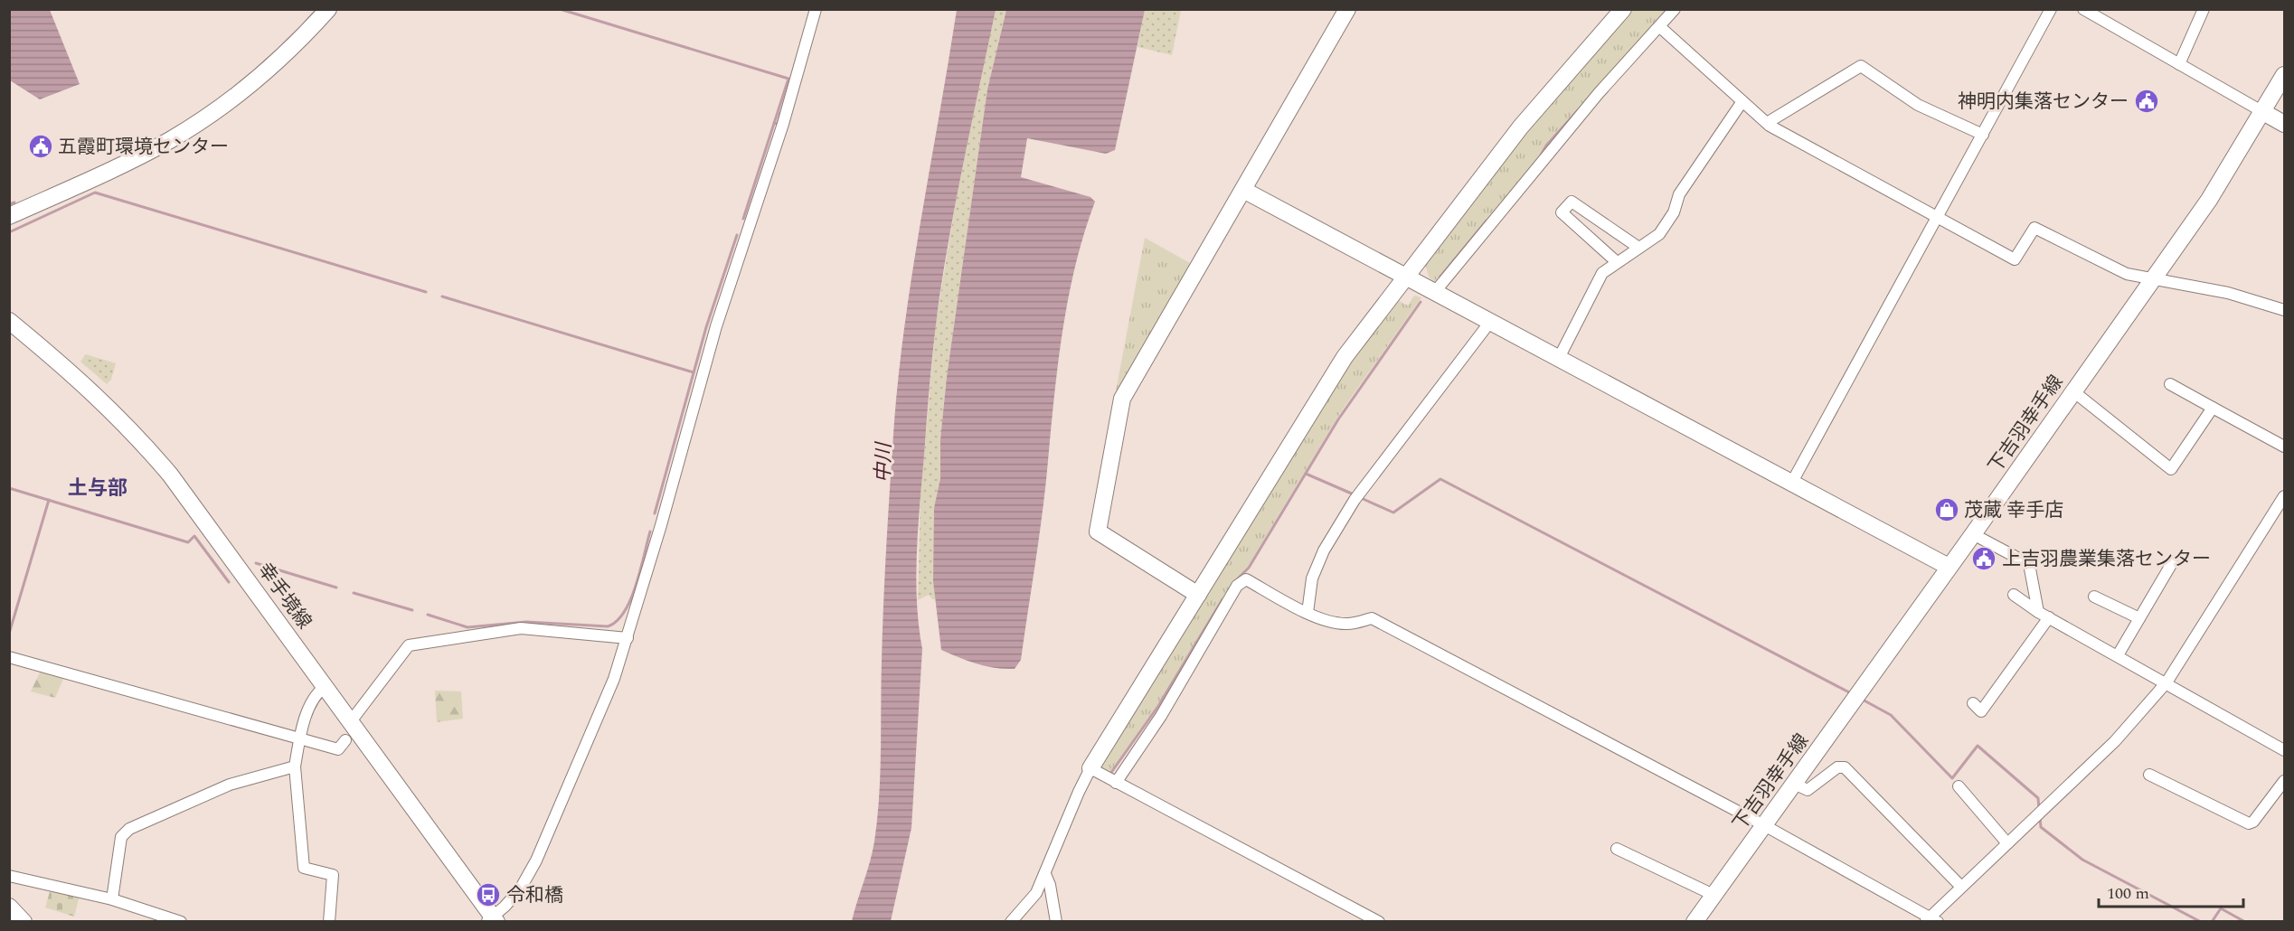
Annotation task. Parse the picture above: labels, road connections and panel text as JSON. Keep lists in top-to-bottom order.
{
  "streets": {
    "street": ["下吉羽幸手線", "幸手境線"]
  },
  "districts": ["土与部"],
  "water": ["中川"],
  "places": {
    "public building": ["神明内集落センター", "五霞町環境センター", "上吉羽農業集落センター"],
    "shop": ["茂蔵 幸手店"],
    "bus stop": ["令和橋"]
  },
  "scale_bar": "100 m"
}
